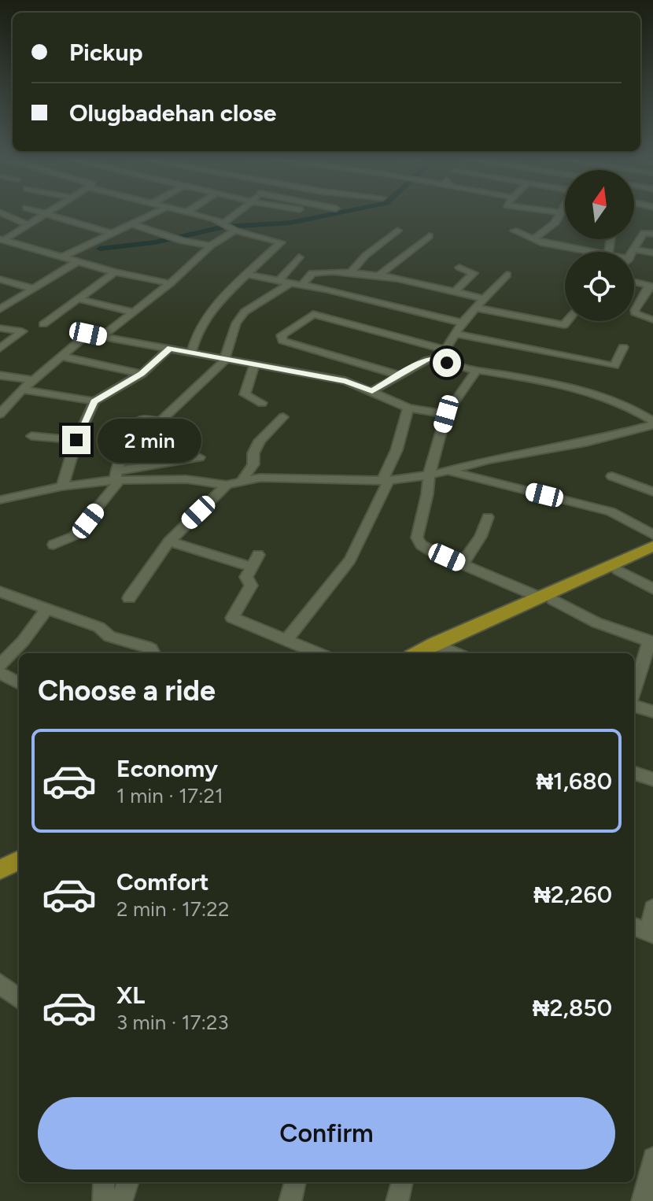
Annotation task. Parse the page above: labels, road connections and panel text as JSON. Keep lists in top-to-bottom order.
{
  "north": "top",
  "page": {
    "banner": ["Pickup", "Olugbadehan close"],
    "bubble": "2 min",
    "heading": "Choose a ride",
    "list": [
      {
        "name": "Economy",
        "note": "1 min · 17:21",
        "value": "₦1,680"
      },
      {
        "name": "Comfort",
        "note": "2 min · 17:22",
        "value": "₦2,260"
      },
      {
        "name": "XL",
        "note": "3 min · 17:23",
        "value": "₦2,850"
      }
    ],
    "buttons": "Confirm"
  }
}
